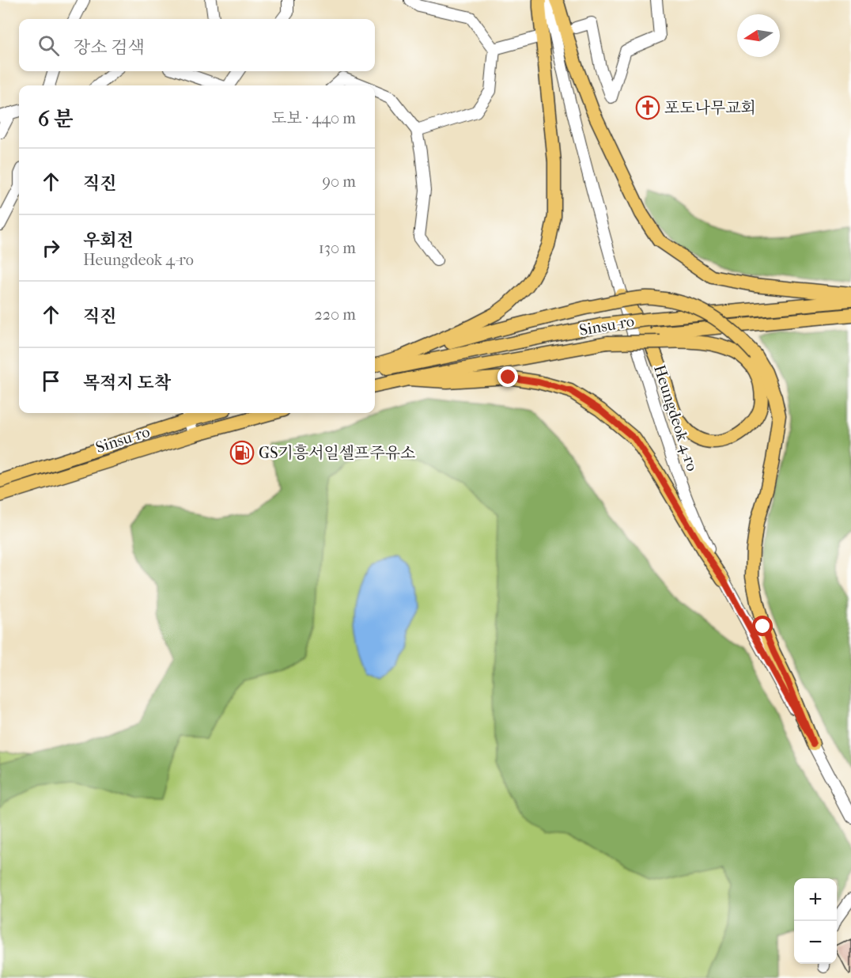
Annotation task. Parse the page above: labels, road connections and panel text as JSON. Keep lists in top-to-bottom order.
{
  "streets": {
    "main road": ["Sinsu-ro"],
    "street": ["Heungdeok 4-ro"]
  },
  "places": {
    "church": ["포도나무교회"],
    "fuel station": ["GS기흥서일셀프주유소"]
  },
  "north": "left",
  "page": {
    "search": "장소 검색",
    "heading": ["6 분", "도보 · 440 m"],
    "list": [
      ["직진", "90 m"],
      ["우회전", "Heungdeok 4-ro", "130 m"],
      ["직진", "220 m"],
      "목적지 도착"
    ],
    "map_buttons": ["+", "−"]
  }
}
